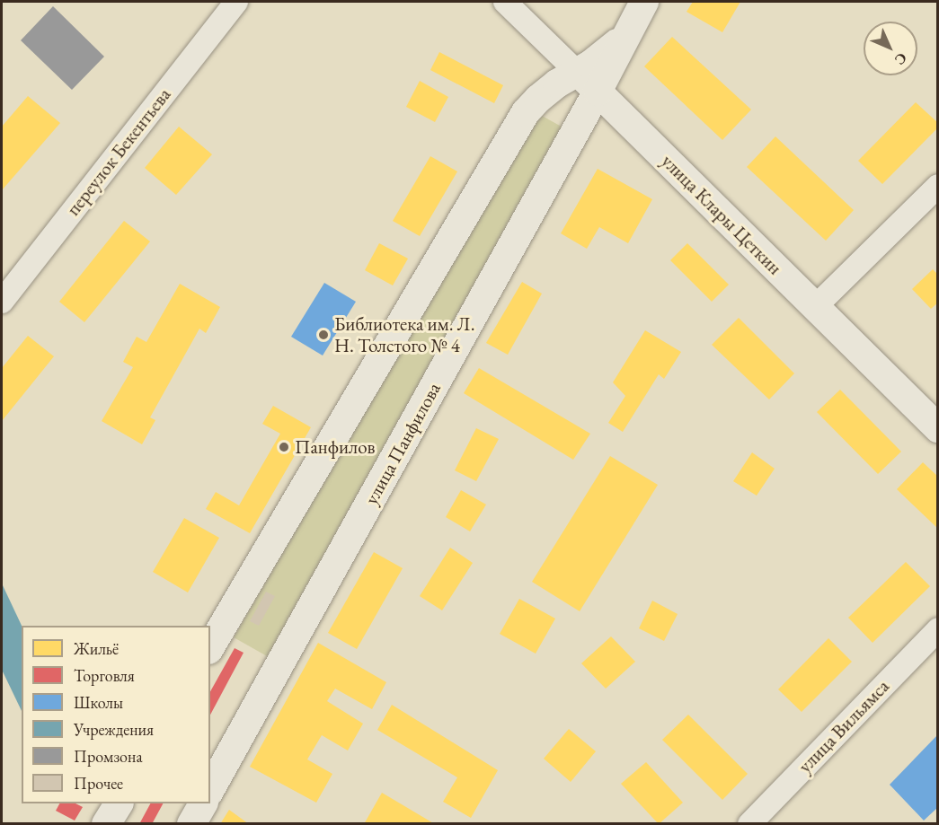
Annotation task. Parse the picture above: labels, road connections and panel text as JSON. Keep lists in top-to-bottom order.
{
  "streets": {
    "street": [
      "переулок Бекентьева",
      "улица Клары Цеткин",
      "улица Панфилова",
      "улица Вильямса"
    ]
  },
  "crossings": [
    ["улица Клары Цеткин", "улица Панфилова"]
  ],
  "places": ["Библиотека им. Л. Н. Толстого № 4", "Панфилов"],
  "legend": [
    "Жильё",
    "Торговля",
    "Школы",
    "Учреждения",
    "Промзона",
    "Прочее"
  ],
  "north": "bottom right"
}
